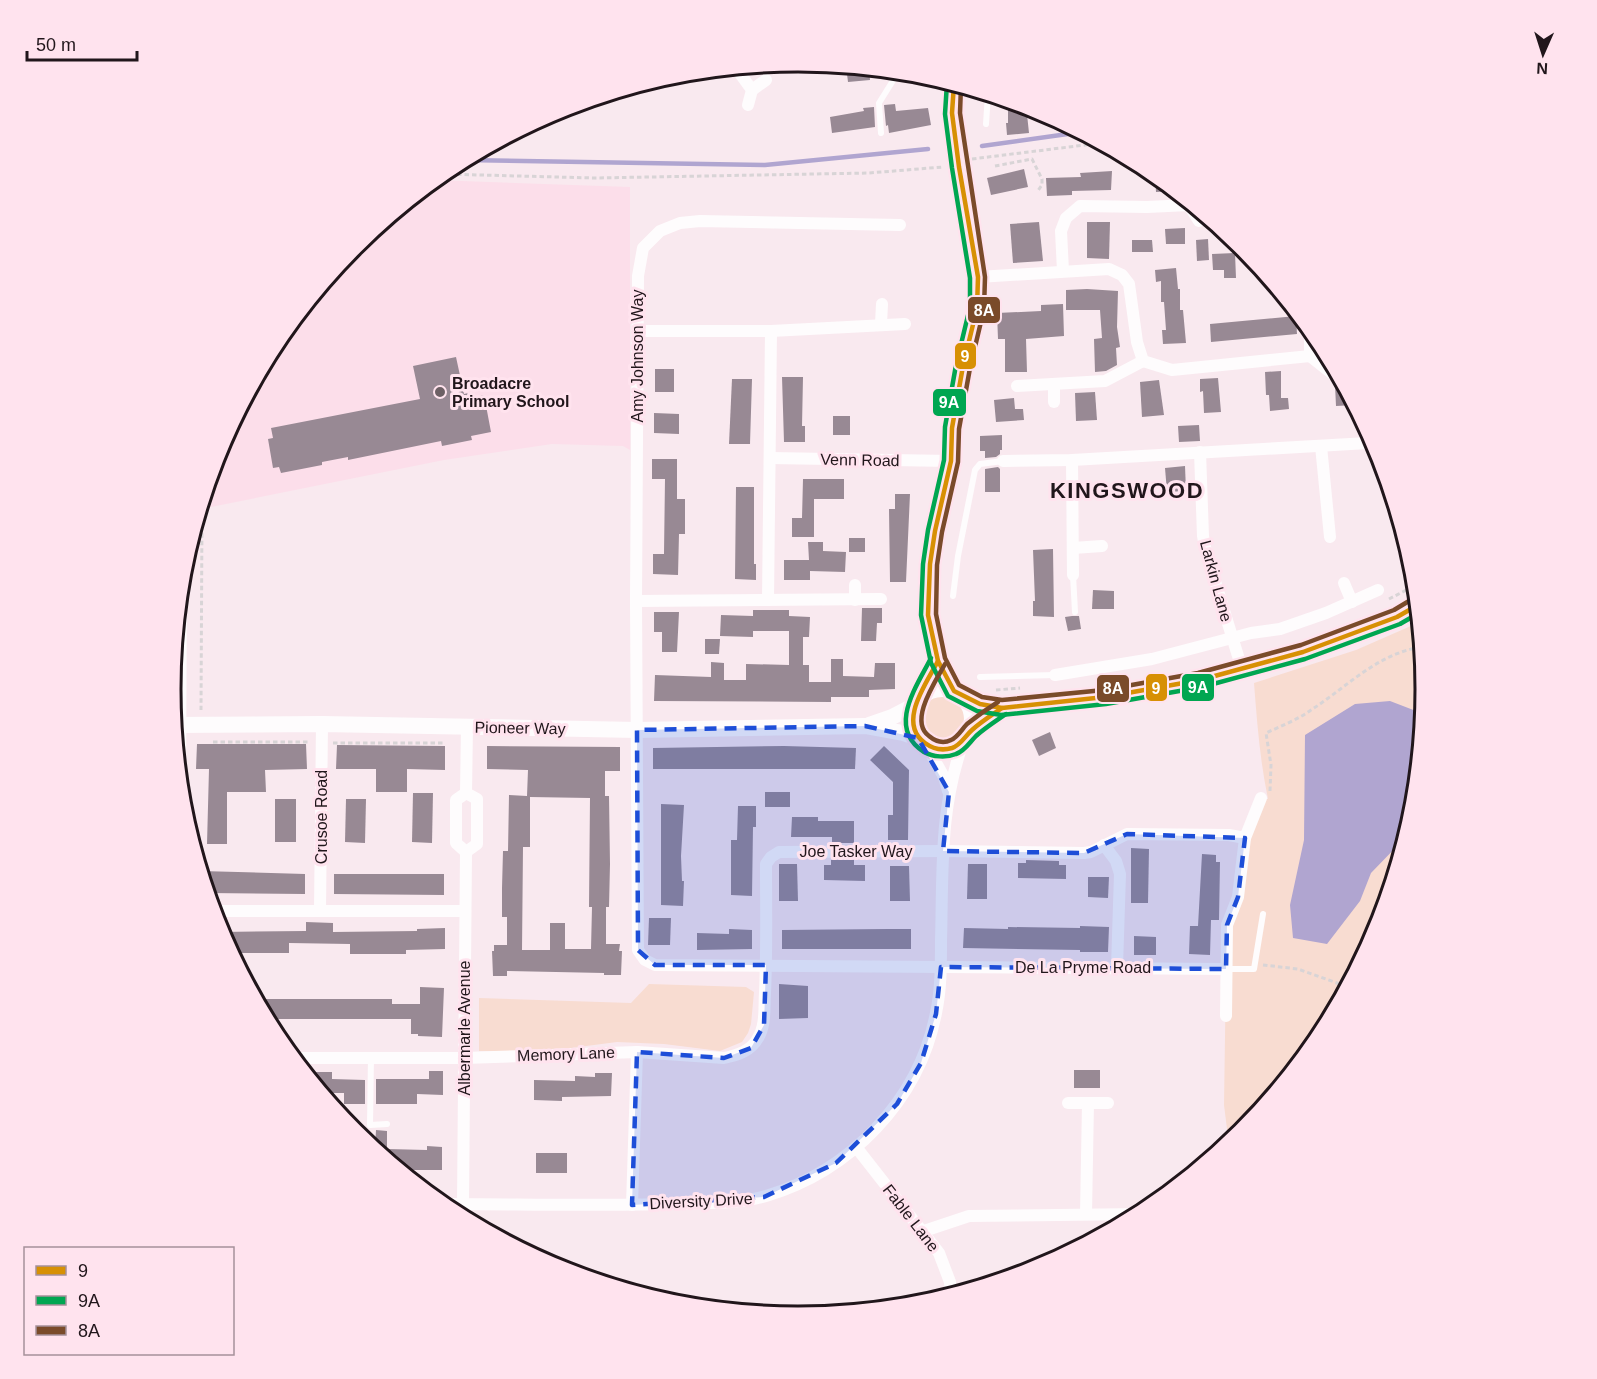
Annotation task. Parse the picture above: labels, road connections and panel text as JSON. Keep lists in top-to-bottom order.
{
  "streets": {
    "street": [
      "Amy Johnson Way",
      "Venn Road",
      "Larkin Lane",
      "Pioneer Way",
      "Crusoe Road",
      "Joe Tasker Way",
      "De La Pryme Road",
      "Albermarle Avenue",
      "Memory Lane",
      "Diversity Drive",
      "Fable Lane"
    ]
  },
  "crossings": [
    ["Amy Johnson Way", "Pioneer Way"],
    ["Pioneer Way", "Crusoe Road"],
    ["Pioneer Way", "Albermarle Avenue"],
    ["Pioneer Way", "Diversity Drive"],
    ["Joe Tasker Way", "Memory Lane"],
    ["Joe Tasker Way", "Diversity Drive"],
    ["De La Pryme Road", "Diversity Drive"],
    ["Albermarle Avenue", "Memory Lane"],
    ["Albermarle Avenue", "Diversity Drive"],
    ["Diversity Drive", "Fable Lane"]
  ],
  "districts": ["KINGSWOOD"],
  "places": ["Broadacre Primary School"],
  "lines": ["transit line 9A", "transit line 9", "transit line 8A"],
  "legend": ["9", "9A", "8A"],
  "scale_bar": "50 m",
  "north": "bottom"
}
